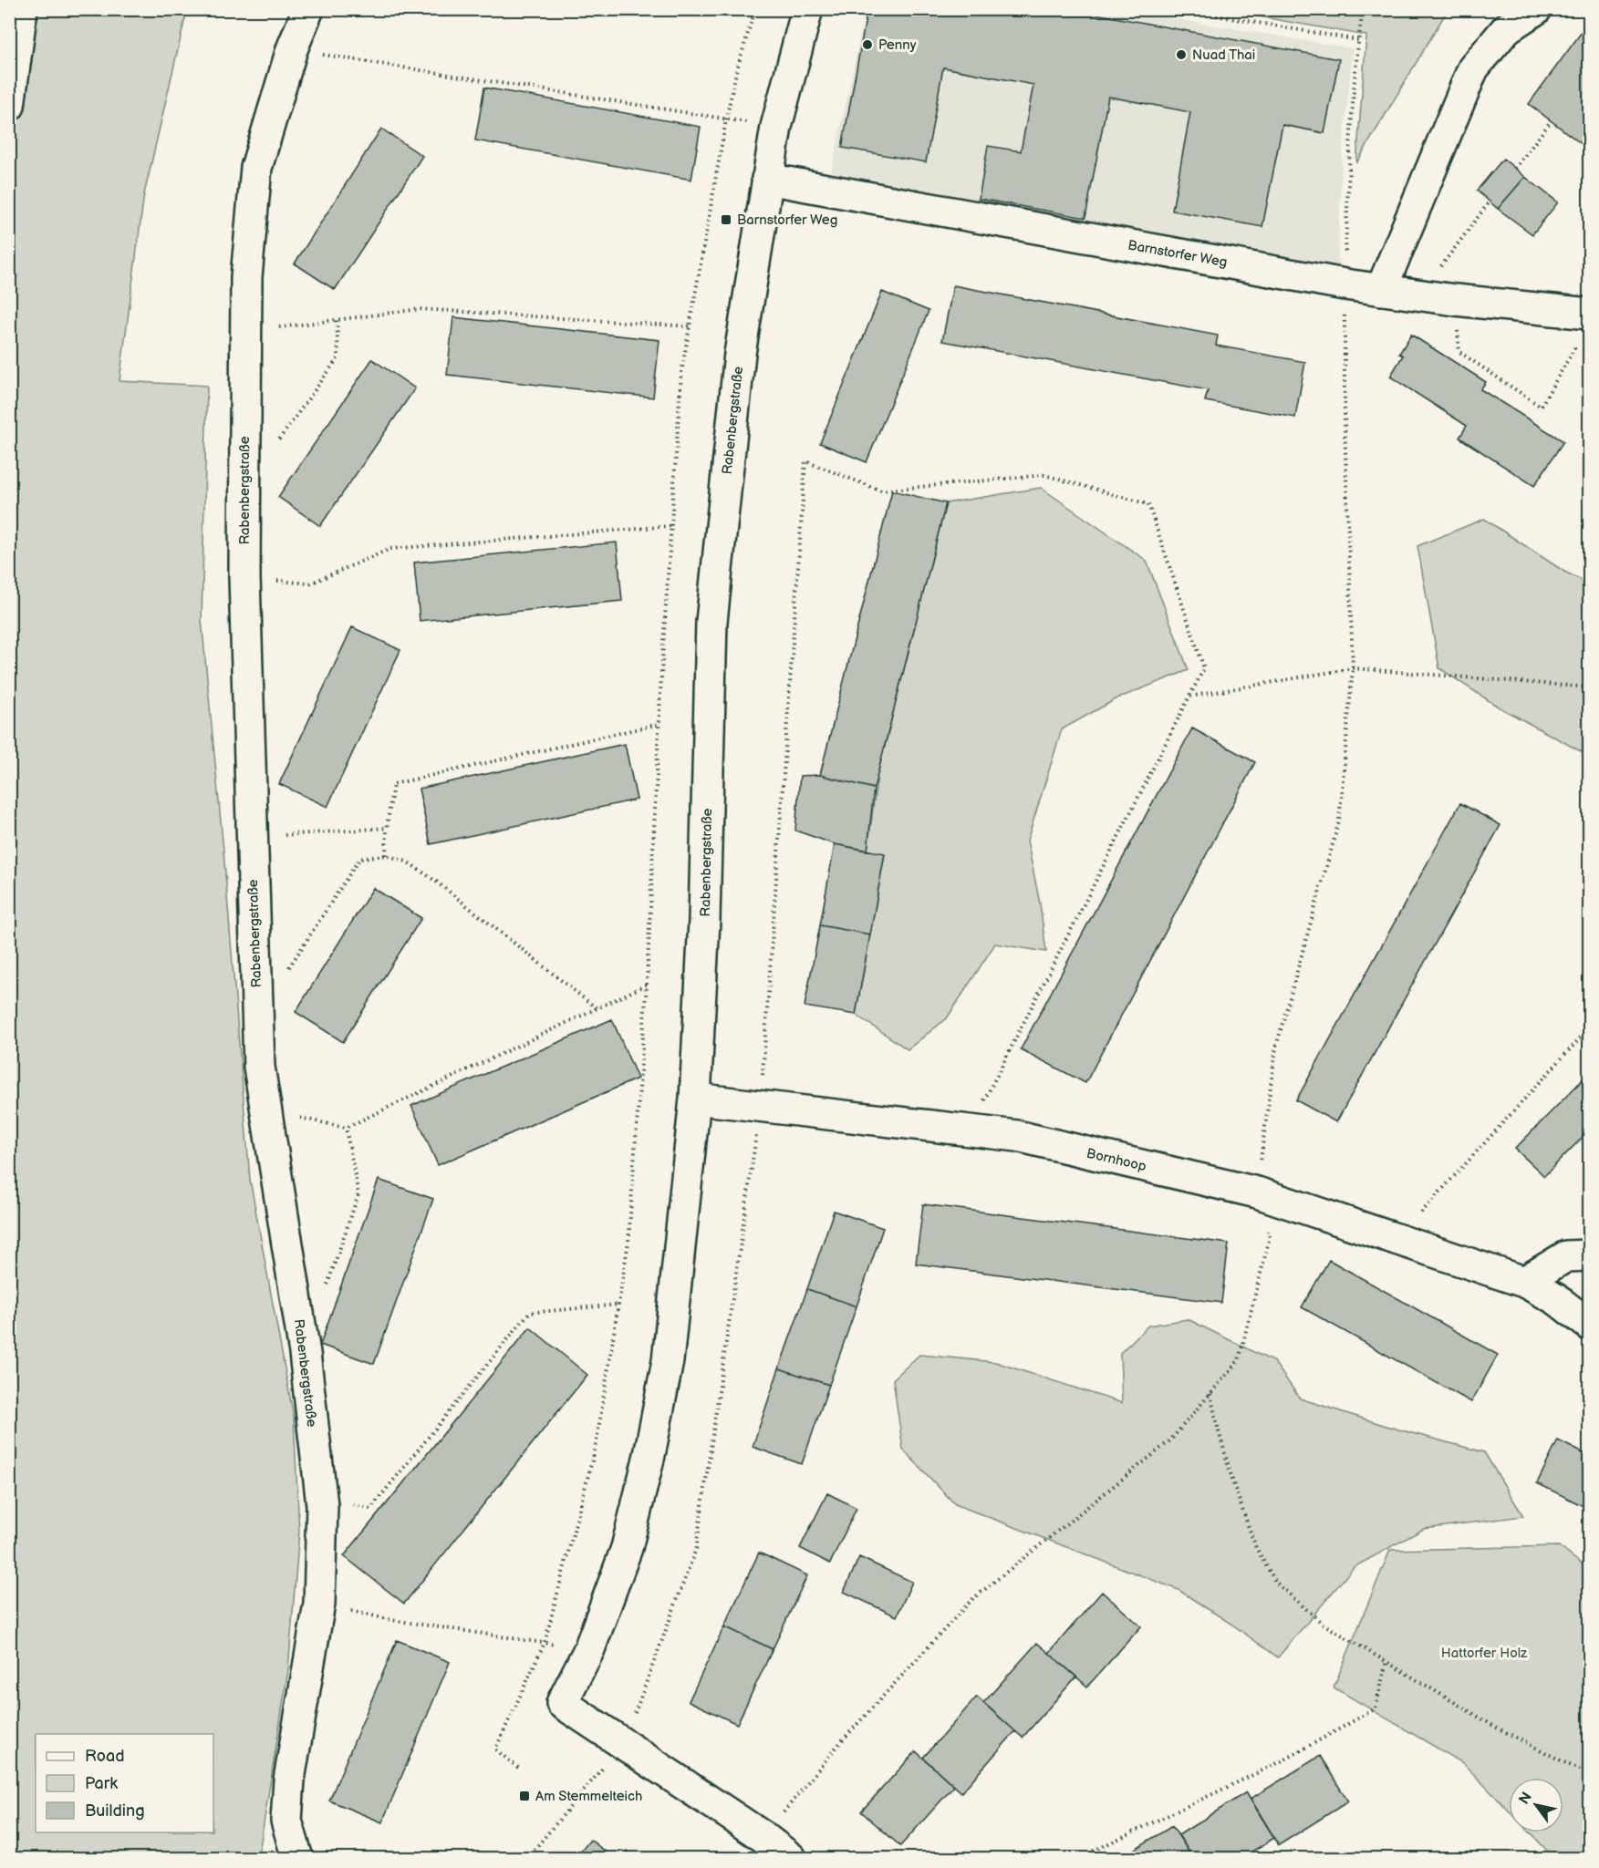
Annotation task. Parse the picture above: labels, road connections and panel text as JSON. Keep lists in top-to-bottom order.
{
  "streets": {
    "street": ["Barnstorfer Weg", "Rabenbergstraße", "Bornhoop"]
  },
  "crossings": [
    ["Barnstorfer Weg", "Rabenbergstraße"],
    ["Rabenbergstraße", "Bornhoop"]
  ],
  "parks": ["Hattorfer Holz"],
  "places": {
    "other": ["Penny", "Nuad Thai"],
    "transit": ["Barnstorfer Weg", "Am Stemmelteich"]
  },
  "legend": ["Road", "Park", "Building"],
  "north": "top left"
}
